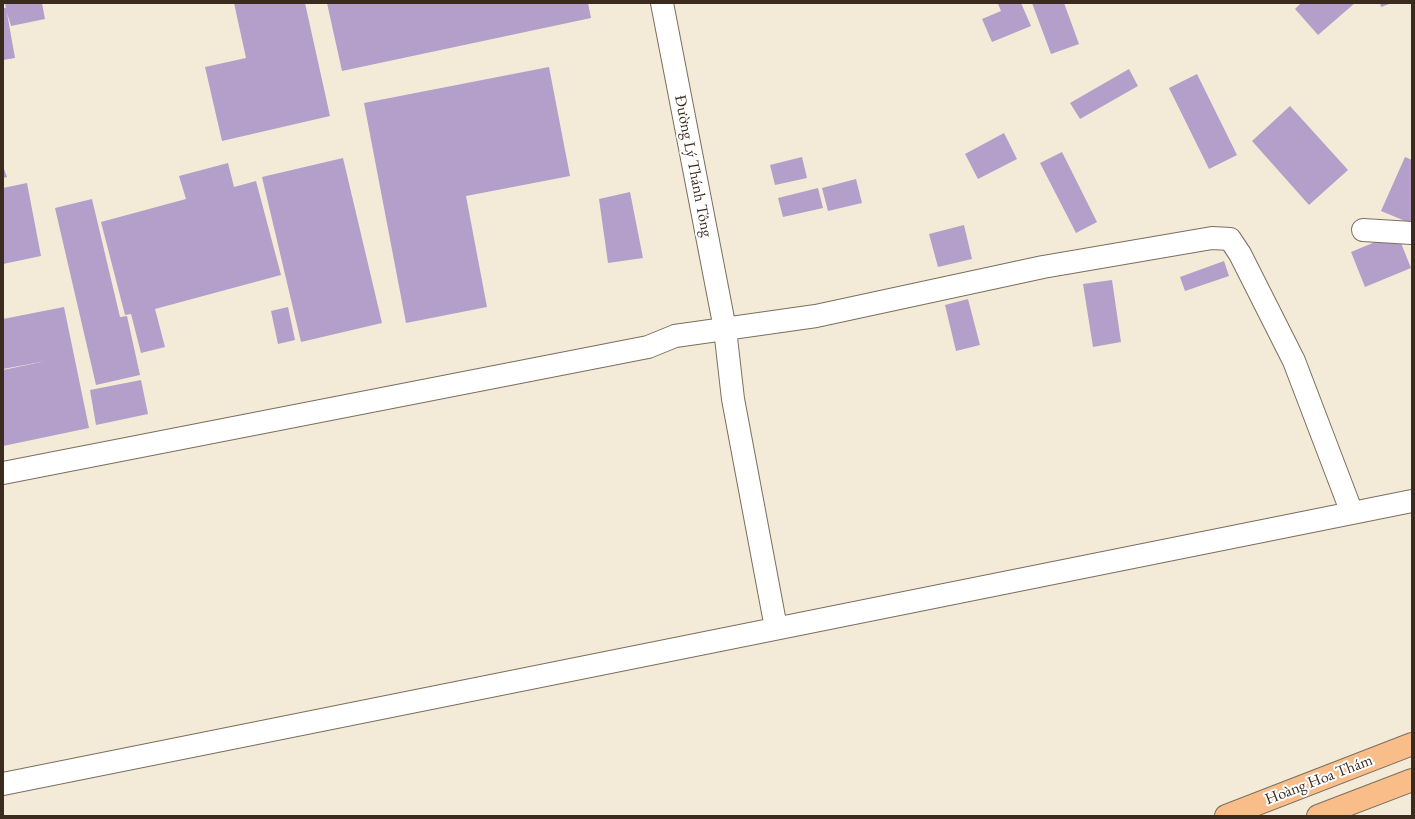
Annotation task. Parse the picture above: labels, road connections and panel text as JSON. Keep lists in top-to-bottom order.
{
  "streets": {
    "main road": ["Hoàng Hoa Thám"],
    "street": ["Đường Lý Thánh Tông"]
  }
}
